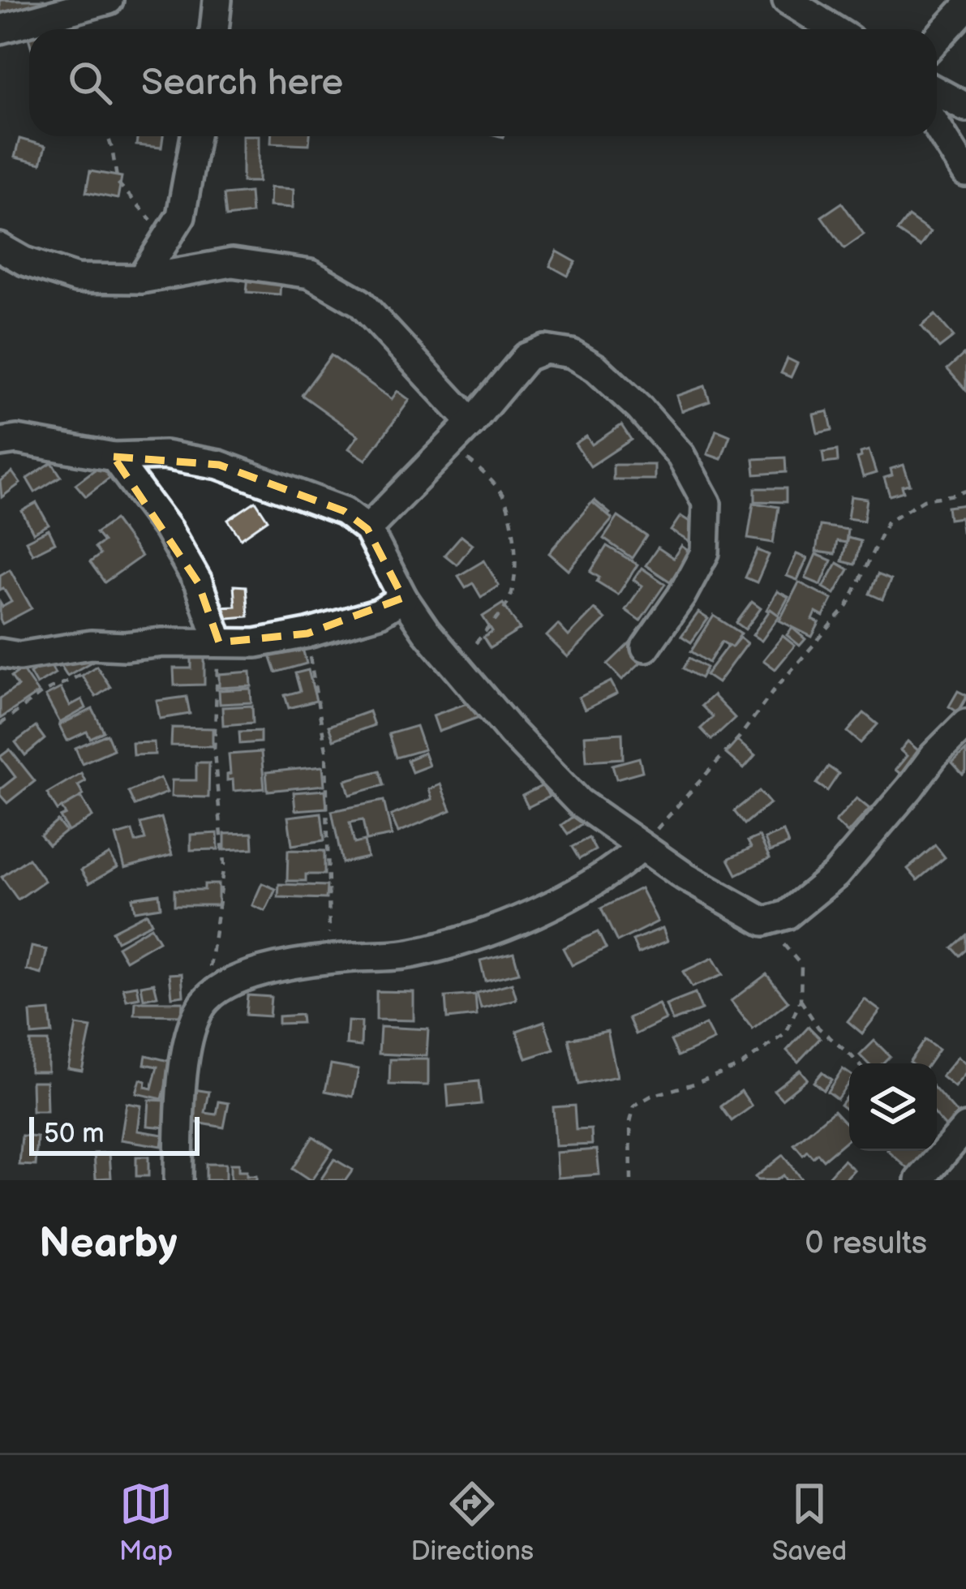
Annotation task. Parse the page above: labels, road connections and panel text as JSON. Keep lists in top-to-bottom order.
{
  "scale_bar": "50 m",
  "page": {
    "search": "Search here",
    "scale": "50 m",
    "heading": ["Nearby", "0 results"],
    "nav": ["Map", "Directions", "Saved"]
  }
}
